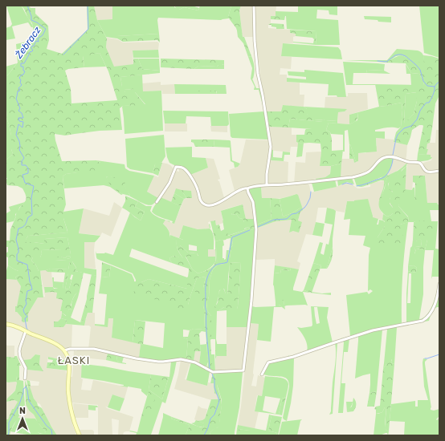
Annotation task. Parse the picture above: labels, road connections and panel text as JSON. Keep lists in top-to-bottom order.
{
  "districts": ["ŁASKI"],
  "water": ["Żebracz"],
  "north": "top"
}
